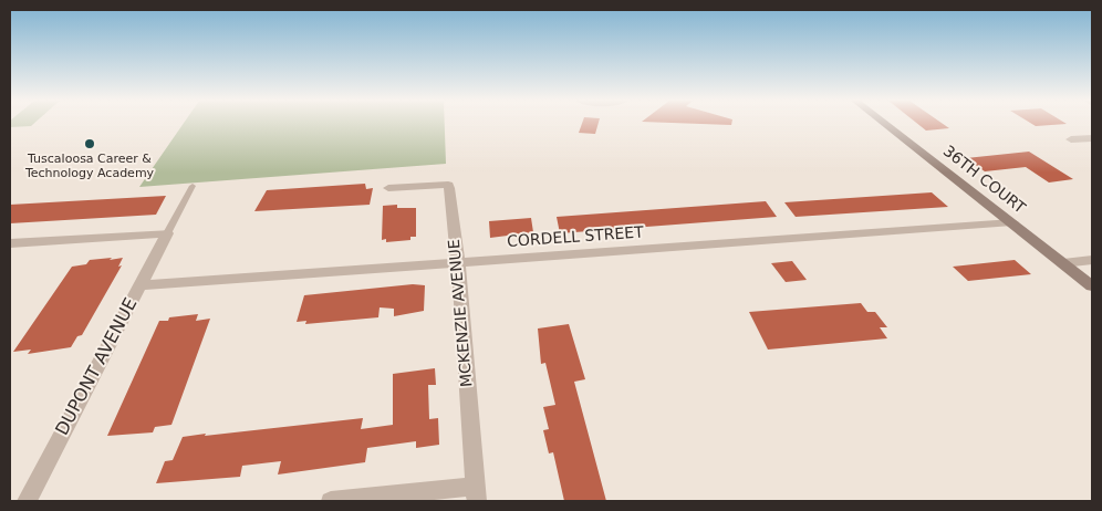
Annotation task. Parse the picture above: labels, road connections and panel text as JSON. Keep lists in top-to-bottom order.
{
  "streets": {
    "street": [
      "36TH COURT",
      "CORDELL STREET",
      "MCKENZIE AVENUE",
      "DUPONT AVENUE"
    ]
  },
  "crossings": [
    ["36TH COURT", "CORDELL STREET"],
    ["CORDELL STREET", "MCKENZIE AVENUE"],
    ["CORDELL STREET", "DUPONT AVENUE"]
  ],
  "places": ["Tuscaloosa Career & Technology Academy"]
}
